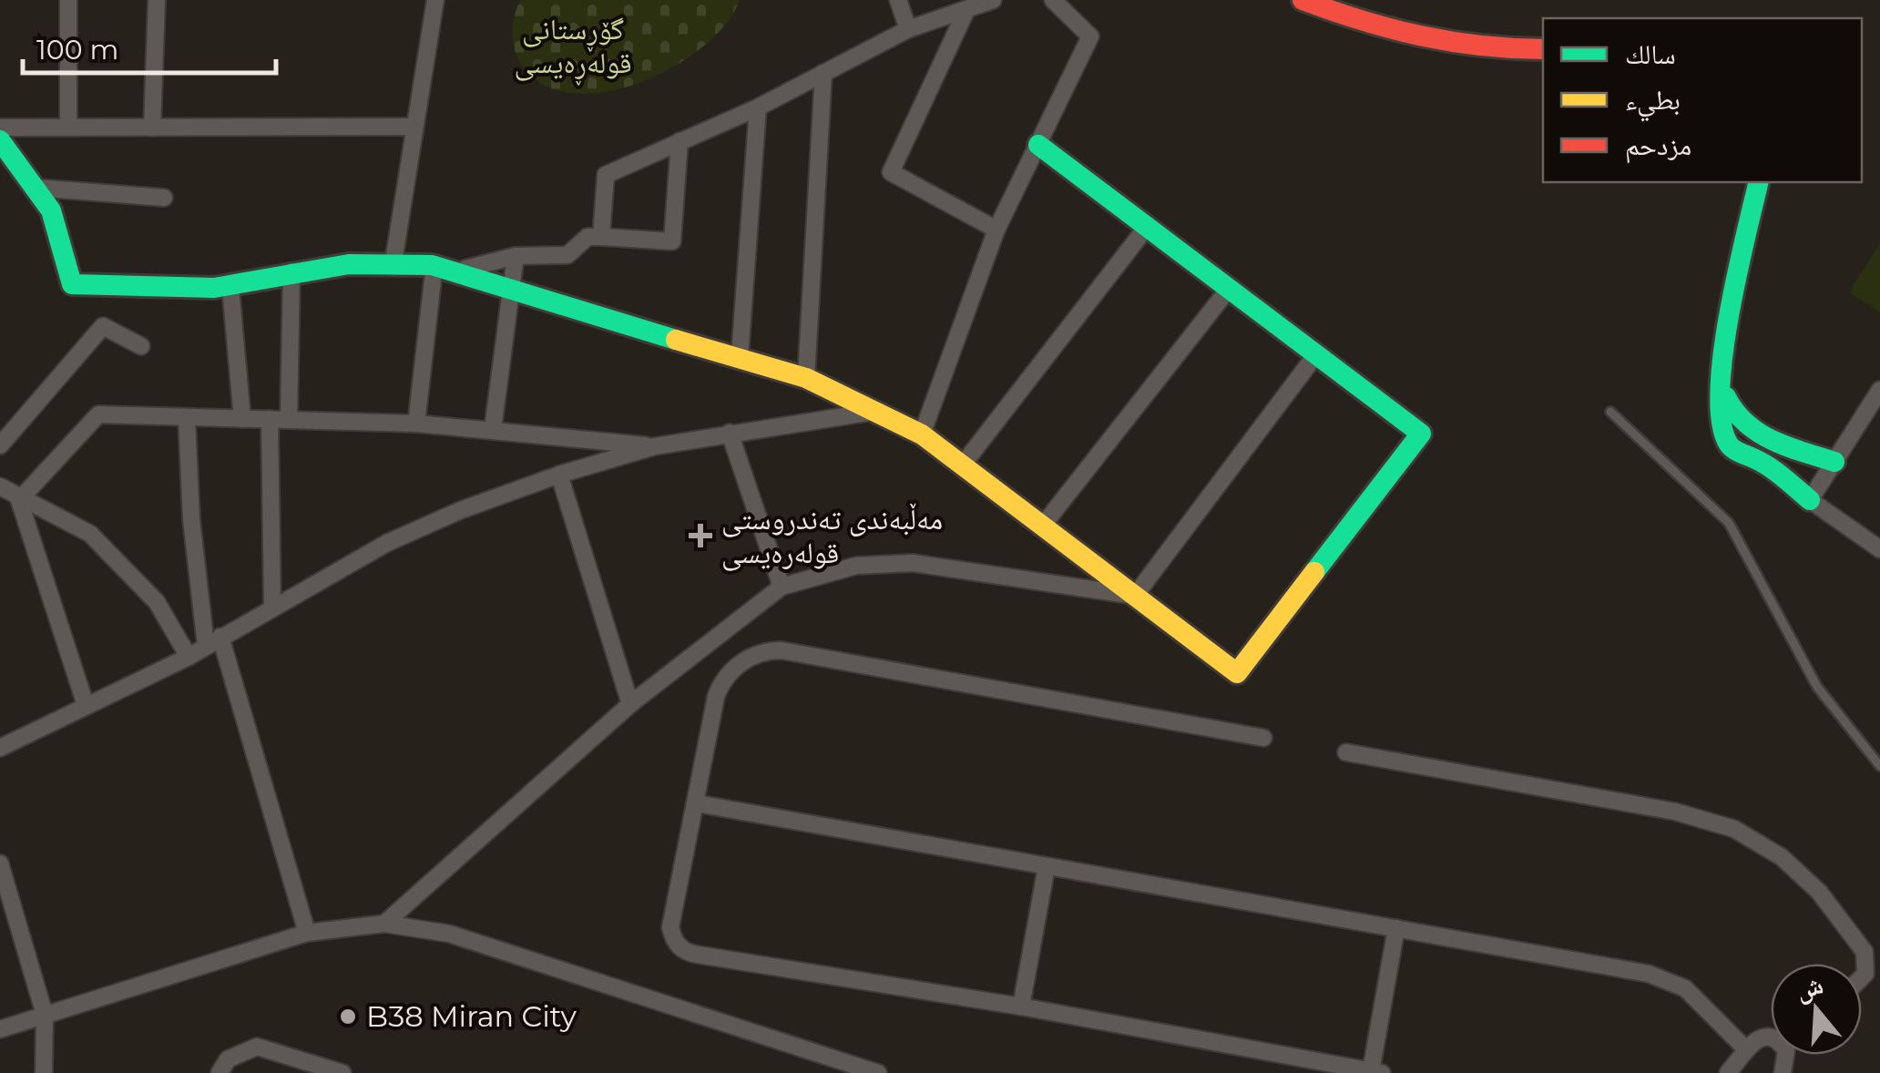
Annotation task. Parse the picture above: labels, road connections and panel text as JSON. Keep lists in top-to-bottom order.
{
  "parks": ["گۆڕستانی قولەڕەیسی"],
  "places": {
    "health": ["مەڵبەندی تەندروستی قولەرەیسی"],
    "other": ["B38 Miran City"]
  },
  "legend": ["سالك", "بطيء", "مزدحم"],
  "scale_bar": "100 m",
  "north": "top"
}
